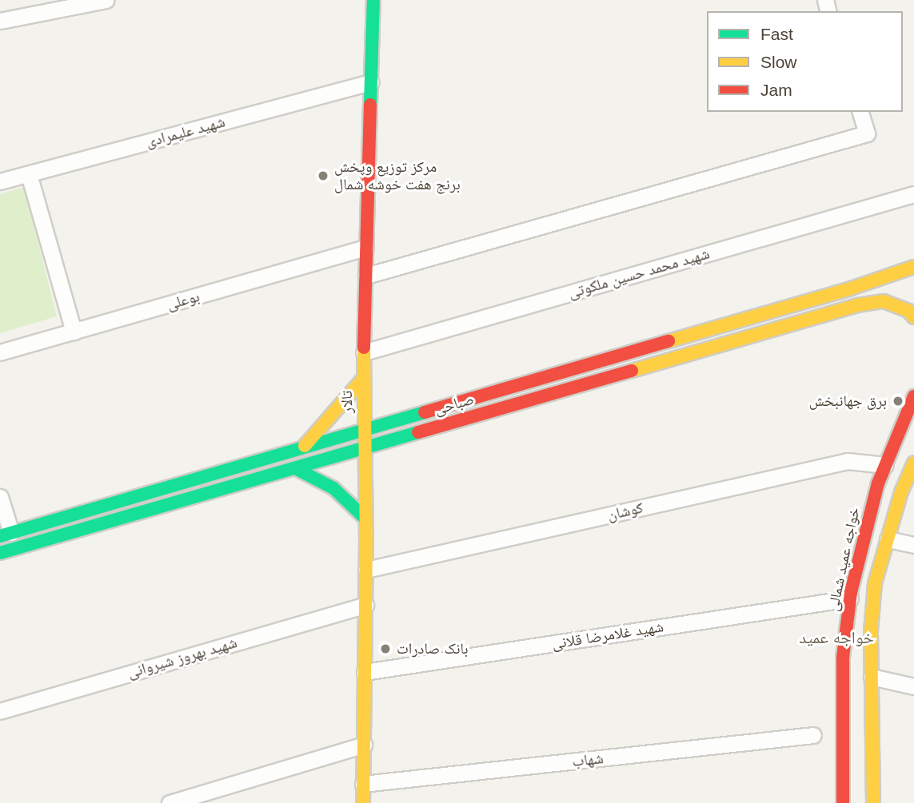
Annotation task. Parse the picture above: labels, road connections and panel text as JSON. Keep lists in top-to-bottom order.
{
  "streets": {
    "street": [
      "شهید علیمرادی",
      "شهید محمد حسین ملکوتی",
      "بوعلی",
      "تالار",
      "صباحی",
      "کوشان",
      "خواجه عمید شمالی",
      "شهید غلامرضا قلانی",
      "شهید بهروز شیروانی",
      "شهاب"
    ]
  },
  "crossings": [
    ["شهید علیمرادی", "تالار"],
    ["شهید محمد حسین ملکوتی", "تالار"],
    ["بوعلی", "تالار"],
    ["تالار", "صباحی"],
    ["تالار", "کوشان"],
    ["تالار", "شهید غلامرضا قلانی"],
    ["تالار", "شهید بهروز شیروانی"],
    ["تالار", "شهاب"],
    ["کوشان", "خواجه عمید شمالی"],
    ["خواجه عمید شمالی", "شهید غلامرضا قلانی"]
  ],
  "districts": ["خواجه عمید"],
  "places": ["مرکز توزیع وپخش برنج هفت خوشه شمال", "برق جهانبخش", "بانک صادرات"],
  "legend": ["Fast", "Slow", "Jam"]
}
